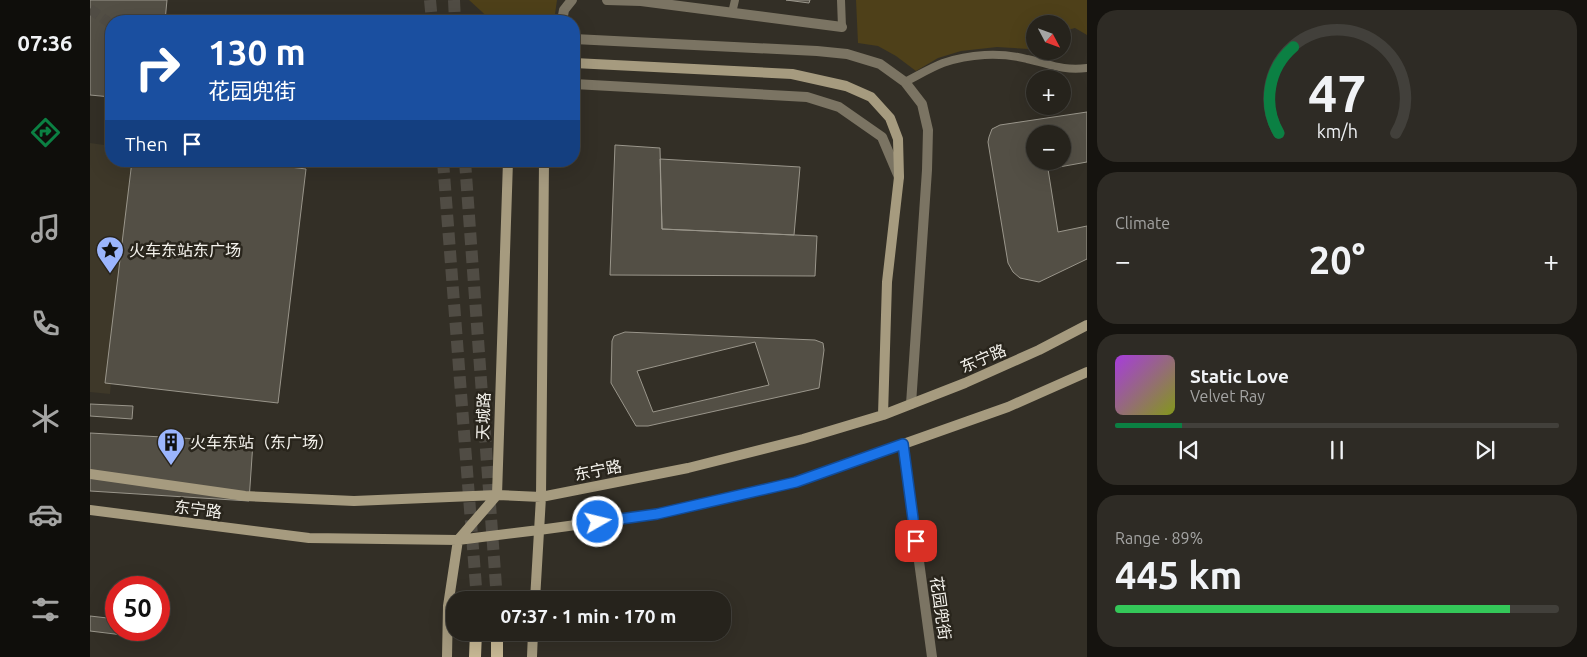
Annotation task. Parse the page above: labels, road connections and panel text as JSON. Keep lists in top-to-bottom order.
{
  "streets": {
    "main road": ["东宁路", "天城路"],
    "street": ["花园兜街"]
  },
  "crossings": [
    ["东宁路", "天城路"],
    ["东宁路", "花园兜街"]
  ],
  "places": {
    "place": ["火车东站东广场"],
    "building": ["火车东站（东广场）"]
  },
  "north": "bottom right",
  "page": {
    "tabs": "07:36",
    "map_buttons": ["+", "−"],
    "turn": ["130 m", "花园兜街"],
    "then": "Then",
    "tile": [
      "Climate",
      ["Range · 89%", "445 km"]
    ],
    "heat": ["−", "20°", "+"],
    "song": ["Static Love", "Velvet Ray"],
    "limit": "50",
    "trip": "07:37 · 1 min · 170 m",
    "gauge": ["47", "km/h"]
  }
}
